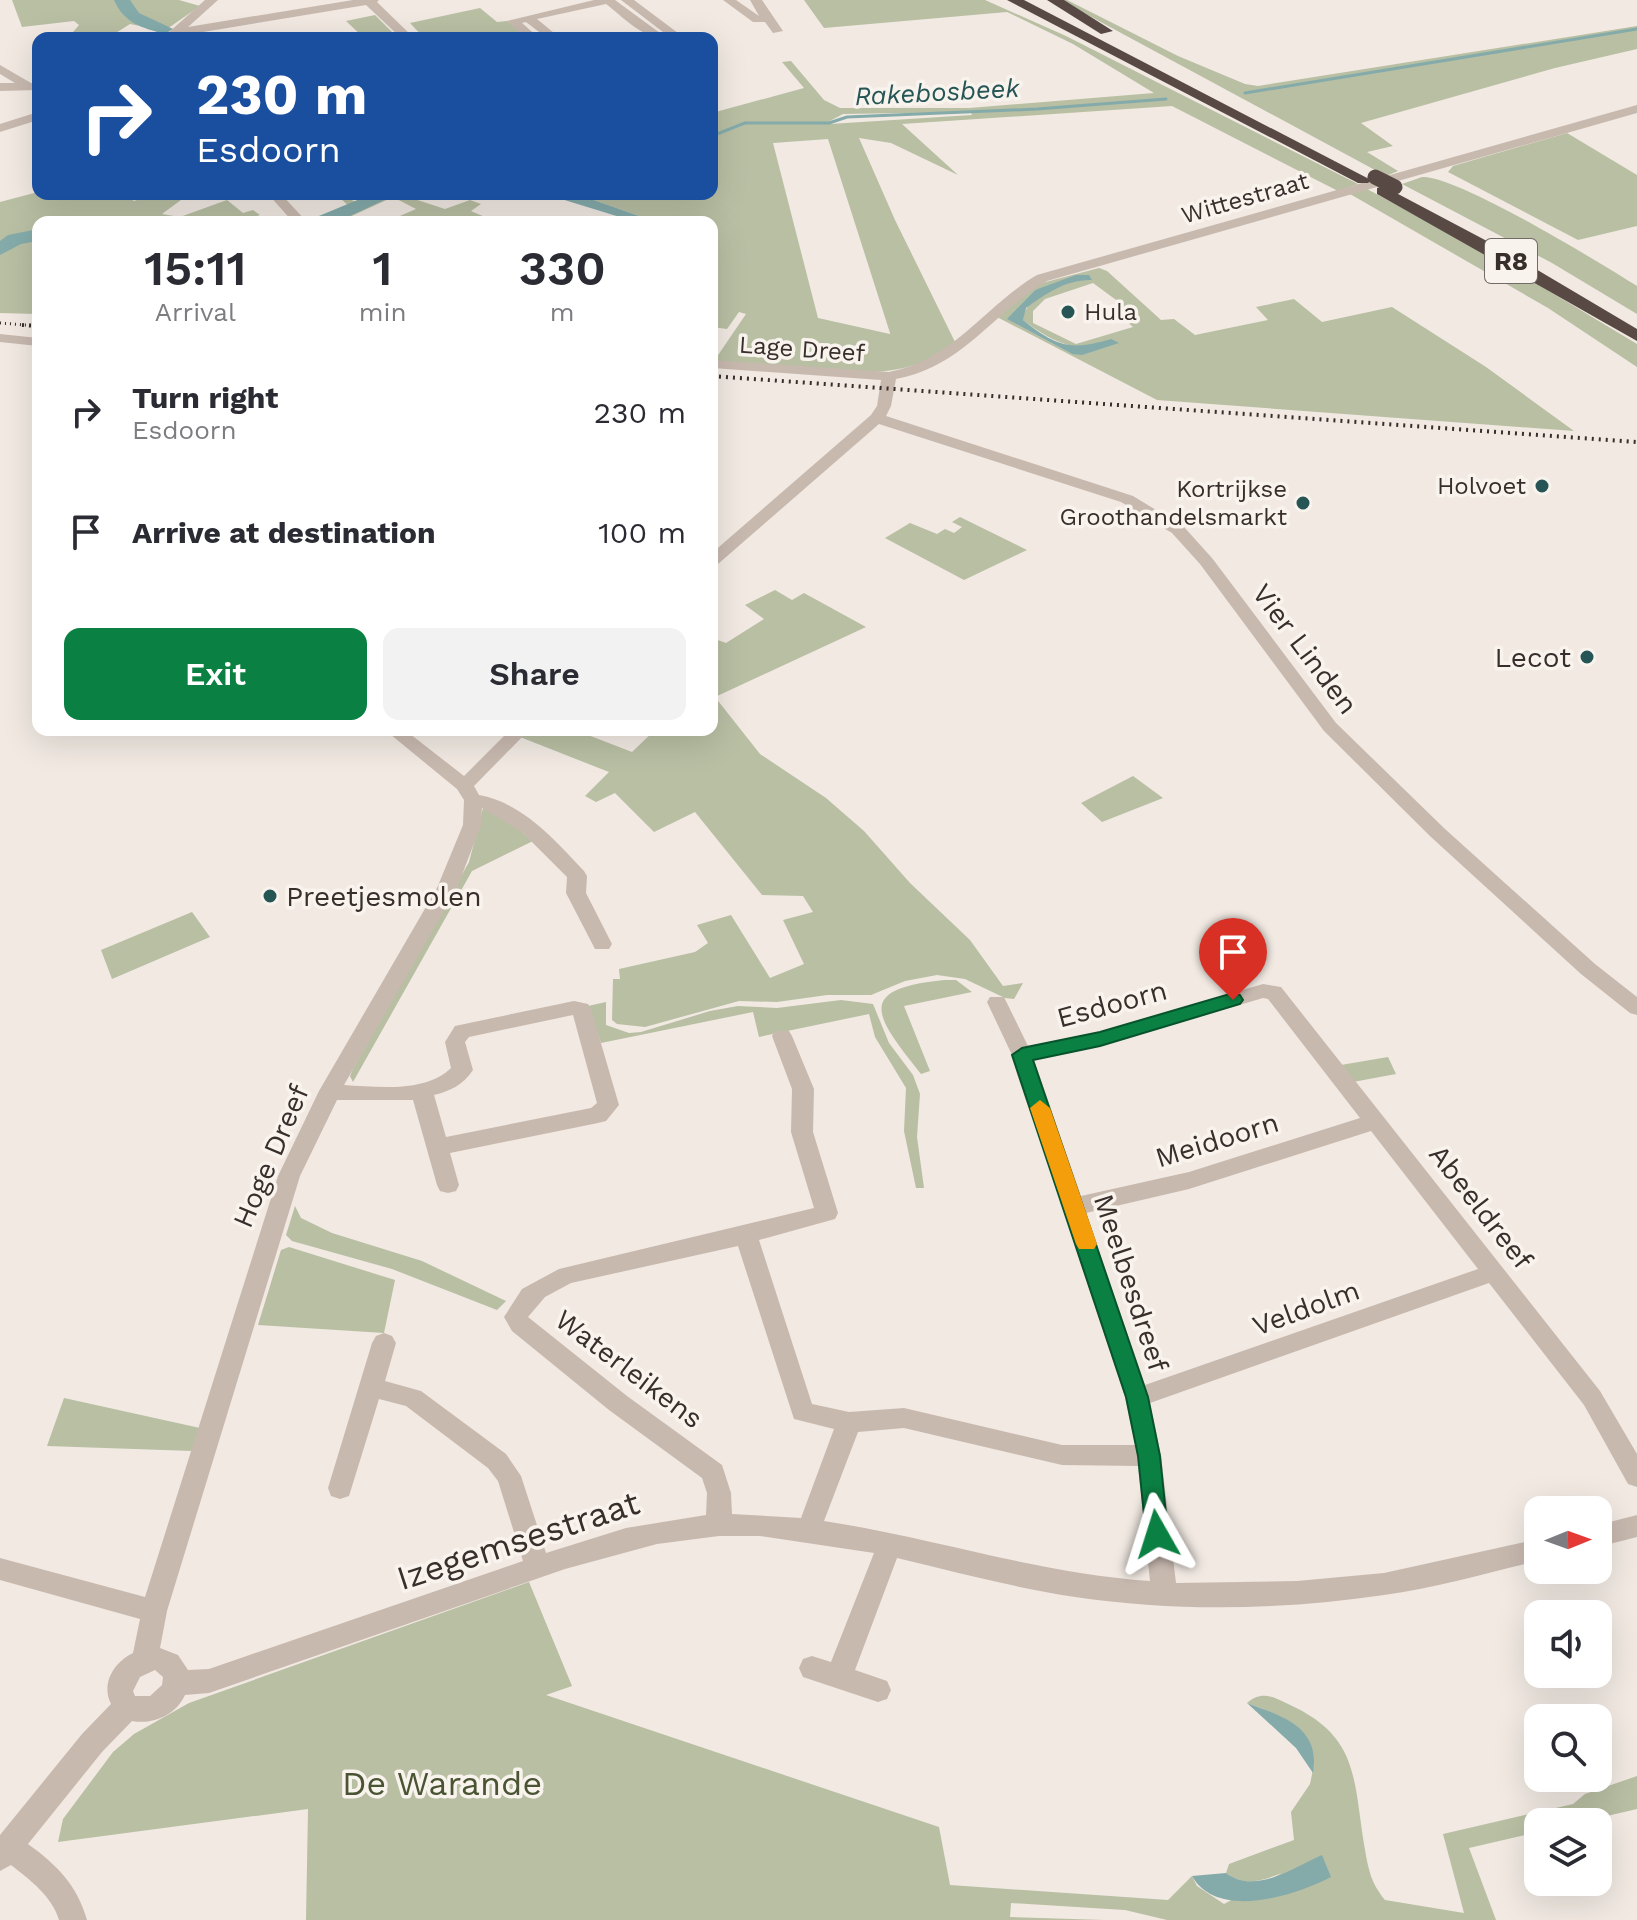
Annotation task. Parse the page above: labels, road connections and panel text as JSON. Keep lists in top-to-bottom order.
{
  "streets": {
    "highway": ["R8"],
    "street": [
      "Wittestraat",
      "Lage Dreef",
      "Vier Linden",
      "Esdoorn",
      "Meidoorn",
      "Hoge Dreef",
      "Abeeldreef",
      "Meelbesdreef",
      "Veldolm",
      "Waterleikens",
      "Izegemsestraat"
    ]
  },
  "crossings": [
    ["Wittestraat", "Lage Dreef"],
    ["Esdoorn", "Abeeldreef"],
    ["Esdoorn", "Meelbesdreef"],
    ["Meidoorn", "Abeeldreef"],
    ["Meidoorn", "Meelbesdreef"],
    ["Hoge Dreef", "Izegemsestraat"],
    ["Abeeldreef", "Veldolm"],
    ["Meelbesdreef", "Veldolm"],
    ["Meelbesdreef", "Izegemsestraat"],
    ["Waterleikens", "Izegemsestraat"]
  ],
  "water": ["Rakebosbeek"],
  "parks": ["De Warande"],
  "places": [
    "Hula",
    "Holvoet",
    "Kortrijkse Groothandelsmarkt",
    "Lecot",
    "Preetjesmolen"
  ],
  "north": "right",
  "page": {
    "turn": ["230 m", "Esdoorn"],
    "eta": [
      "15:11",
      "Arrival",
      "1",
      "min",
      "330",
      "m"
    ],
    "list": [
      {
        "name": "Turn right",
        "note": "Esdoorn",
        "value": "230 m"
      },
      {
        "name": "Arrive at destination",
        "value": "100 m"
      }
    ],
    "buttons": ["Exit", "Share"]
  }
}
